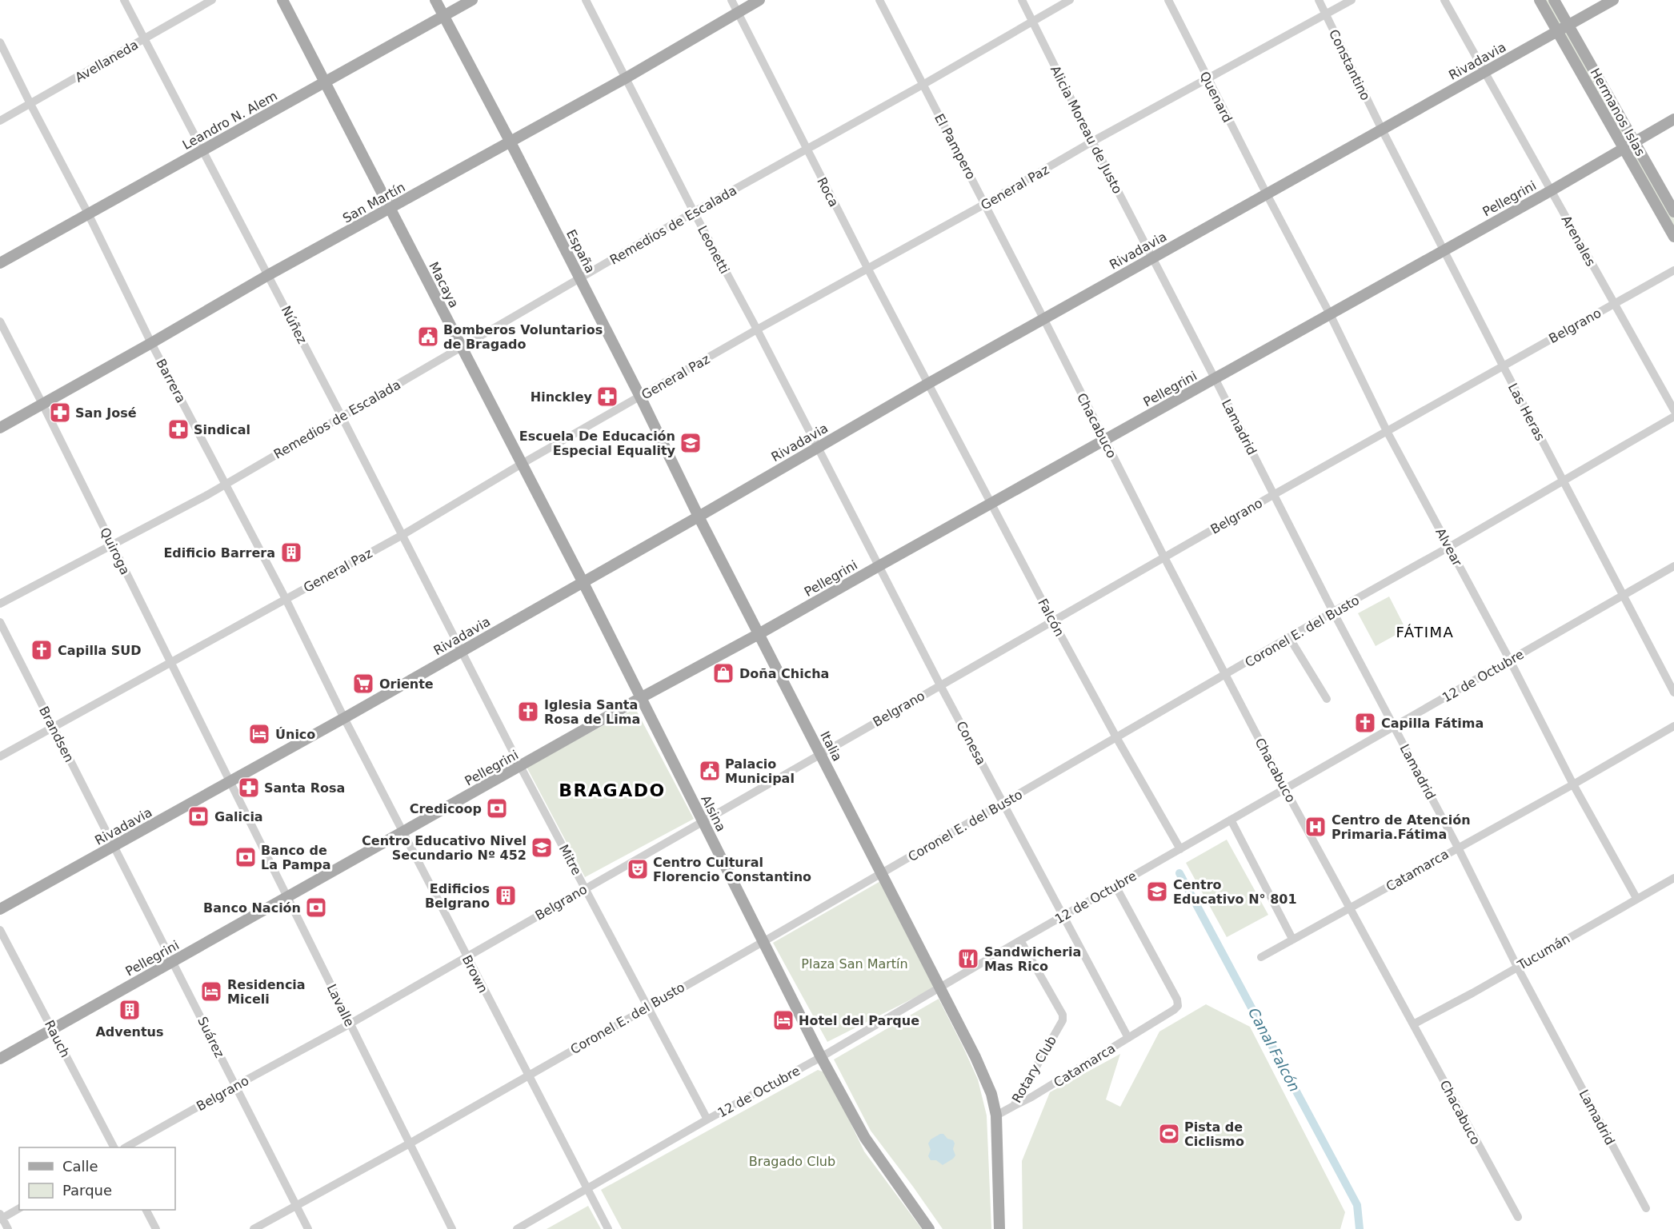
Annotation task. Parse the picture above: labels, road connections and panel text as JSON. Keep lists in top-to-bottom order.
{
  "streets": {
    "main road": [
      "Rivadavia",
      "Hermanos Islas",
      "Leandro N. Alem",
      "Pellegrini",
      "San Martín",
      "España",
      "Macaya",
      "Italia",
      "Alsina"
    ],
    "street": [
      "Avellaneda",
      "Constantino",
      "Quenard",
      "Alicia Moreau de Justo",
      "El Pampero",
      "General Paz",
      "Roca",
      "Remedios de Escalada",
      "Arenales",
      "Leonetti",
      "Núñez",
      "Belgrano",
      "Barrera",
      "Las Heras",
      "Chacabuco",
      "Lamadrid",
      "Alvear",
      "Quiroga",
      "Falcón",
      "Coronel E. del Busto",
      "12 de Octubre",
      "Brandsen",
      "Conesa",
      "Mitre",
      "Catamarca",
      "Tucumán",
      "Brown",
      "Lavalle",
      "Suárez",
      "Rauch",
      "Rotary Club"
    ]
  },
  "crossings": [
    ["Avellaneda", "Núñez"],
    ["Avellaneda", "Barrera"],
    ["Rivadavia", "Constantino"],
    ["Rivadavia", "Quenard"],
    ["Rivadavia", "Hermanos Islas"],
    ["Rivadavia", "Alicia Moreau de Justo"],
    ["Rivadavia", "El Pampero"],
    ["Rivadavia", "Roca"],
    ["Rivadavia", "Arenales"],
    ["Rivadavia", "Leonetti"],
    ["Rivadavia", "España"],
    ["Rivadavia", "Macaya"],
    ["Rivadavia", "Núñez"],
    ["Rivadavia", "Barrera"],
    ["Rivadavia", "Las Heras"],
    ["Rivadavia", "Chacabuco"],
    ["Rivadavia", "Lamadrid"],
    ["Rivadavia", "Alvear"],
    ["Rivadavia", "Quiroga"],
    ["Rivadavia", "Falcón"],
    ["Rivadavia", "Brandsen"],
    ["Rivadavia", "Conesa"],
    ["Rivadavia", "Italia"],
    ["Rivadavia", "Alsina"],
    ["Rivadavia", "Mitre"],
    ["Rivadavia", "Brown"],
    ["Rivadavia", "Lavalle"],
    ["Rivadavia", "Suárez"],
    ["Constantino", "General Paz"],
    ["Constantino", "Las Heras"],
    ["Quenard", "General Paz"],
    ["Quenard", "Alvear"],
    ["Hermanos Islas", "Pellegrini"],
    ["Leandro N. Alem", "España"],
    ["Leandro N. Alem", "Macaya"],
    ["Leandro N. Alem", "Núñez"],
    ["Leandro N. Alem", "Barrera"],
    ["Alicia Moreau de Justo", "General Paz"],
    ["Alicia Moreau de Justo", "Remedios de Escalada"],
    ["Alicia Moreau de Justo", "Lamadrid"],
    ["El Pampero", "General Paz"],
    ["El Pampero", "Remedios de Escalada"],
    ["El Pampero", "Chacabuco"],
    ["General Paz", "Roca"],
    ["General Paz", "Leonetti"],
    ["General Paz", "España"],
    ["General Paz", "Macaya"],
    ["General Paz", "Núñez"],
    ["General Paz", "Barrera"],
    ["General Paz", "Quiroga"],
    ["General Paz", "Brandsen"],
    ["Roca", "San Martín"],
    ["Roca", "Remedios de Escalada"],
    ["Roca", "Falcón"],
    ["Pellegrini", "Arenales"],
    ["Pellegrini", "Las Heras"],
    ["Pellegrini", "Chacabuco"],
    ["Pellegrini", "Lamadrid"],
    ["Pellegrini", "Alvear"],
    ["Pellegrini", "Falcón"],
    ["Pellegrini", "Conesa"],
    ["Pellegrini", "Italia"],
    ["Pellegrini", "Alsina"],
    ["Pellegrini", "Mitre"],
    ["Pellegrini", "Brown"],
    ["Pellegrini", "Lavalle"],
    ["Pellegrini", "Suárez"],
    ["Pellegrini", "Rauch"],
    ["San Martín", "Leonetti"],
    ["San Martín", "España"],
    ["San Martín", "Macaya"],
    ["San Martín", "Núñez"],
    ["San Martín", "Barrera"],
    ["San Martín", "Quiroga"],
    ["Remedios de Escalada", "Leonetti"],
    ["Remedios de Escalada", "España"],
    ["Remedios de Escalada", "Macaya"],
    ["Remedios de Escalada", "Núñez"],
    ["Remedios de Escalada", "Barrera"],
    ["Remedios de Escalada", "Quiroga"],
    ["Arenales", "Belgrano"],
    ["Leonetti", "Conesa"],
    ["España", "Italia"],
    ["Macaya", "Alsina"],
    ["Núñez", "Mitre"],
    ["Belgrano", "Las Heras"],
    ["Belgrano", "Chacabuco"],
    ["Belgrano", "Lamadrid"],
    ["Belgrano", "Alvear"],
    ["Belgrano", "Falcón"],
    ["Belgrano", "Conesa"],
    ["Belgrano", "Italia"],
    ["Belgrano", "Alsina"],
    ["Belgrano", "Mitre"],
    ["Belgrano", "Brown"],
    ["Belgrano", "Lavalle"],
    ["Belgrano", "Suárez"],
    ["Barrera", "Brown"],
    ["Las Heras", "Coronel E. del Busto"],
    ["Las Heras", "12 de Octubre"],
    ["Chacabuco", "Coronel E. del Busto"],
    ["Chacabuco", "12 de Octubre"],
    ["Chacabuco", "Catamarca"],
    ["Chacabuco", "Tucumán"],
    ["Lamadrid", "Coronel E. del Busto"],
    ["Lamadrid", "12 de Octubre"],
    ["Lamadrid", "Catamarca"],
    ["Lamadrid", "Tucumán"],
    ["Alvear", "Coronel E. del Busto"],
    ["Alvear", "12 de Octubre"],
    ["Alvear", "Catamarca"],
    ["Alvear", "Tucumán"],
    ["Quiroga", "Lavalle"],
    ["Falcón", "Coronel E. del Busto"],
    ["Falcón", "12 de Octubre"],
    ["Coronel E. del Busto", "Conesa"],
    ["Coronel E. del Busto", "Italia"],
    ["Coronel E. del Busto", "Alsina"],
    ["Coronel E. del Busto", "Mitre"],
    ["Coronel E. del Busto", "Brown"],
    ["Coronel E. del Busto", "Lavalle"],
    ["Coronel E. del Busto", "Suárez"],
    ["12 de Octubre", "Conesa"],
    ["12 de Octubre", "Italia"],
    ["12 de Octubre", "Alsina"],
    ["12 de Octubre", "Mitre"],
    ["12 de Octubre", "Catamarca"],
    ["12 de Octubre", "Brown"],
    ["12 de Octubre", "Rotary Club"],
    ["Brandsen", "Suárez"],
    ["Conesa", "Catamarca"],
    ["Italia", "Rotary Club"],
    ["Catamarca", "Rotary Club"]
  ],
  "districts": ["FÁTIMA", "BRAGADO"],
  "water": ["Canal Falcón"],
  "parks": ["Plaza San Martín", "Bragado Club"],
  "places": {
    "public building": ["Bomberos Voluntarios de Bragado", "Palacio Municipal"],
    "pharmacy": [
      "Hinckley",
      "San José",
      "Sindical",
      "Santa Rosa"
    ],
    "school or university": ["Escuela De Educación Especial Equality", "Centro Educativo Nivel Secundario Nº 452", "Centro Educativo N° 801"],
    "building": ["Edificio Barrera", "Edificios Belgrano", "Adventus"],
    "church": ["Capilla SUD", "Iglesia Santa Rosa de Lima", "Capilla Fátima"],
    "shop": ["Doña Chicha"],
    "supermarket": ["Oriente"],
    "hotel": ["Único", "Residencia Miceli", "Hotel del Parque"],
    "bank": [
      "Credicoop",
      "Galicia",
      "Banco de La Pampa",
      "Banco Nación"
    ],
    "hospital": ["Centro de Atención Primaria.Fátima"],
    "theatre": ["Centro Cultural Florencio Constantino"],
    "restaurant": ["Sandwicheria Mas Rico"],
    "sports": ["Pista de Ciclismo"]
  },
  "legend": ["Calle", "Parque"]
}
